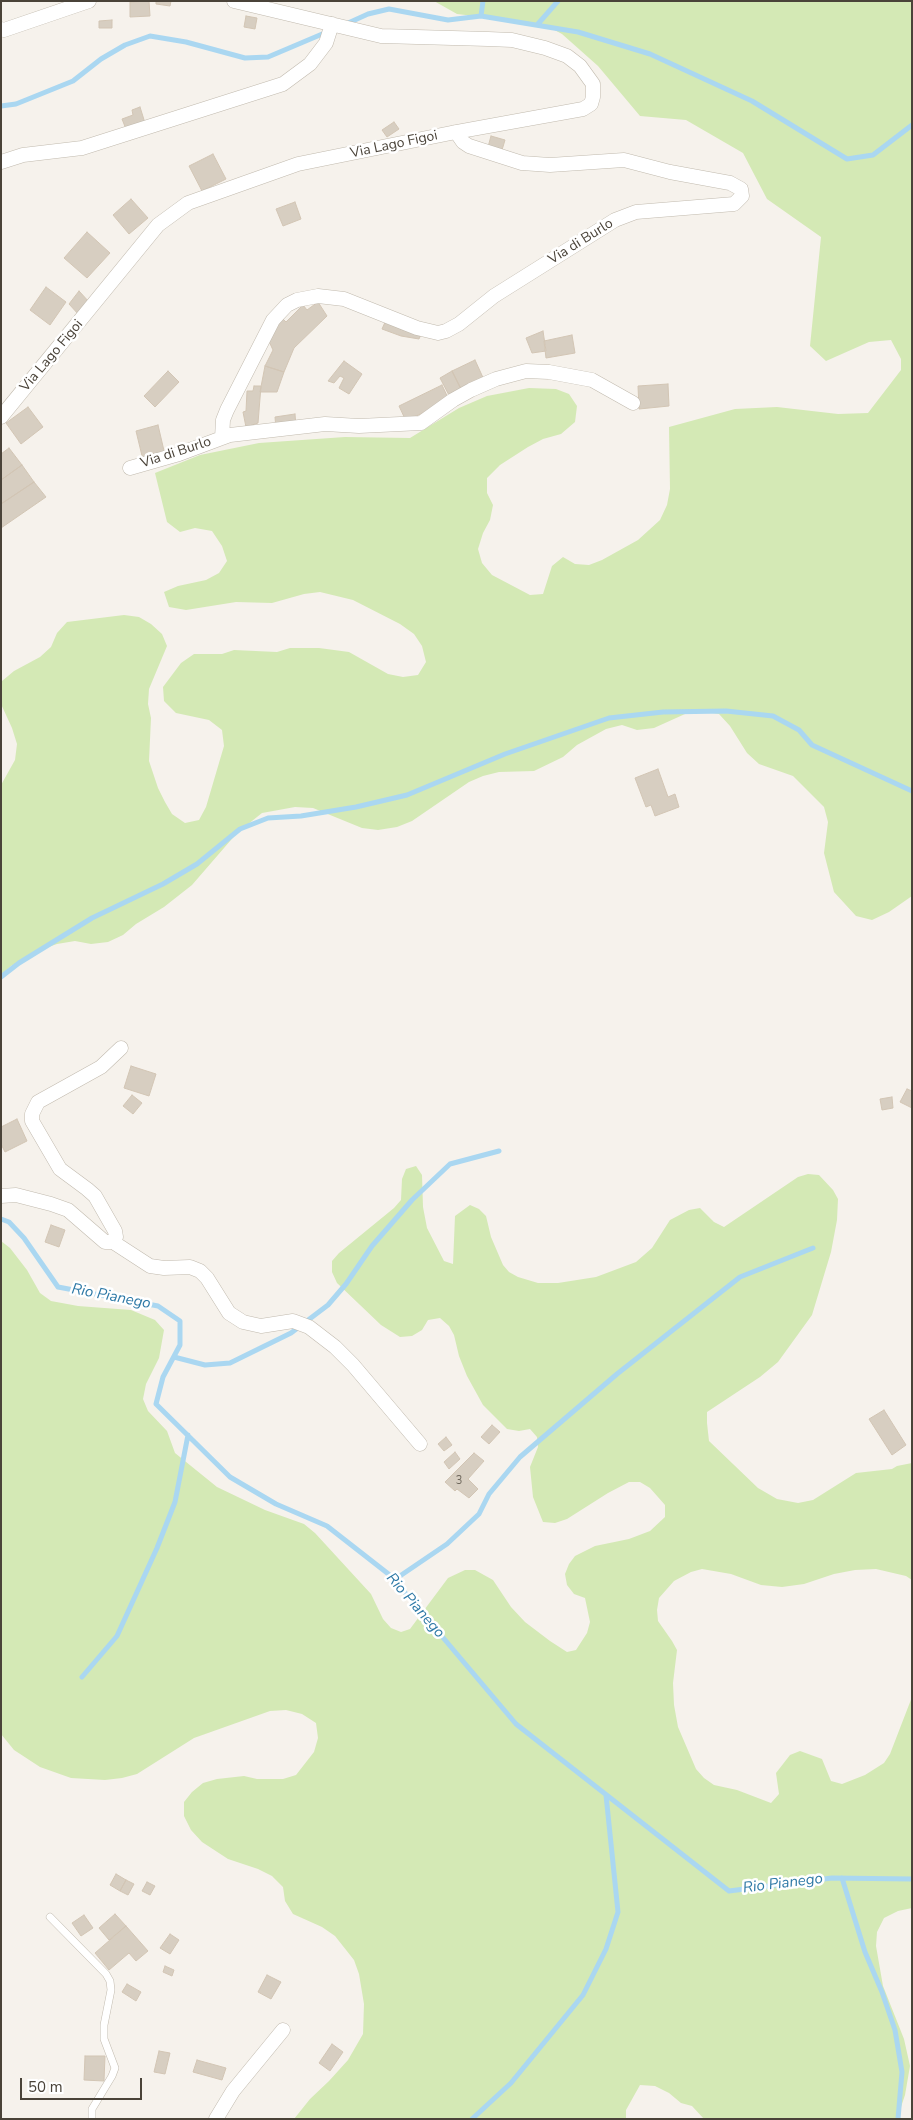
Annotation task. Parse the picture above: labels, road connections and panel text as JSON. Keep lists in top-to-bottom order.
{
  "streets": {
    "street": ["Via Lago Figoi", "Via di Burlo"]
  },
  "crossings": [
    ["Via Lago Figoi", "Via di Burlo"]
  ],
  "water": ["Rio Pianego"],
  "house_numbers": ["3"],
  "scale_bar": "50 m"
}
